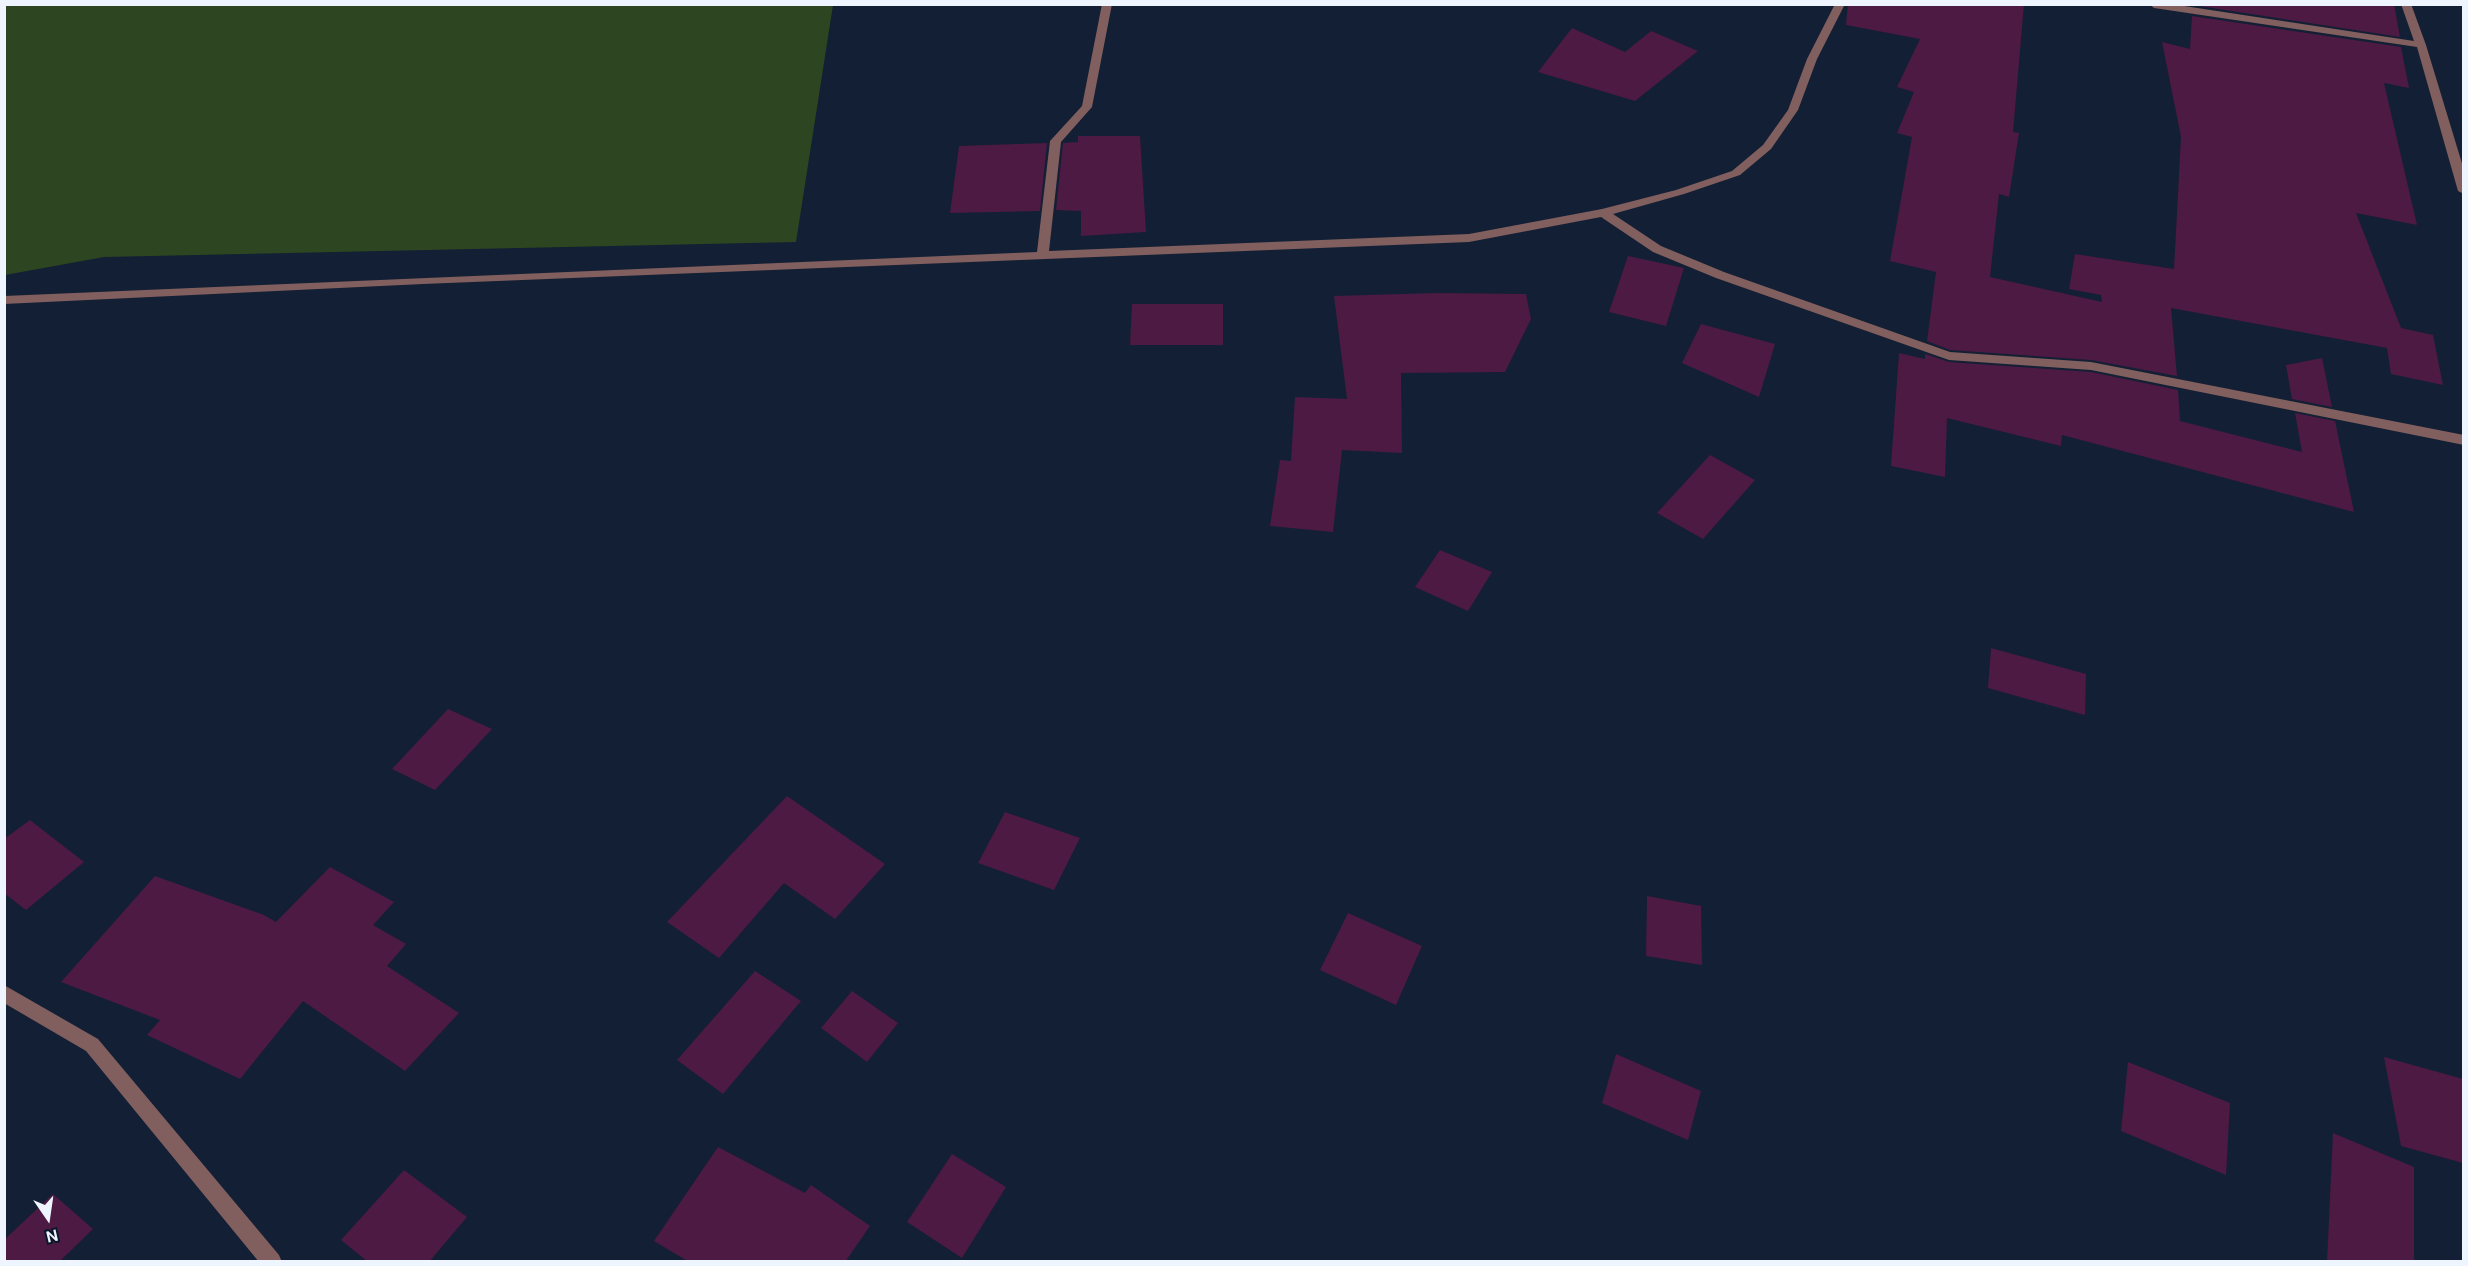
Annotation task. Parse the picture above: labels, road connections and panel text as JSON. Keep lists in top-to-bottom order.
{
  "north": "bottom"
}
